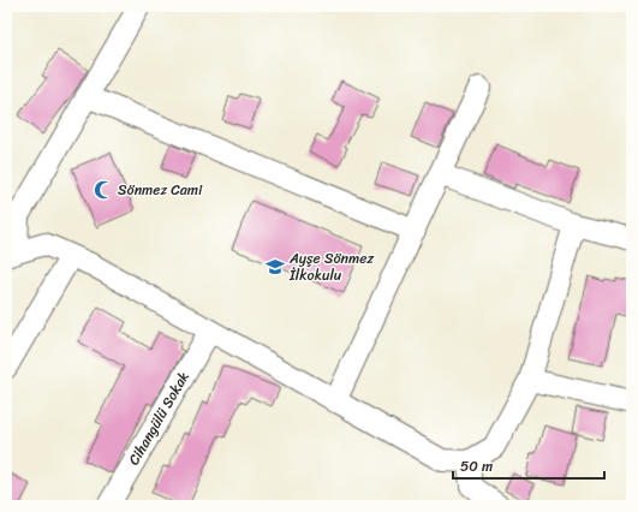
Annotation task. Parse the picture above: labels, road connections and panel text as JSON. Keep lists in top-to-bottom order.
{
  "streets": {
    "street": ["Cihangülü Sokak"]
  },
  "places": {
    "mosque": ["Sönmez Cami"],
    "school or university": ["Ayşe Sönmez İlkokulu"]
  },
  "scale_bar": "50 m"
}
